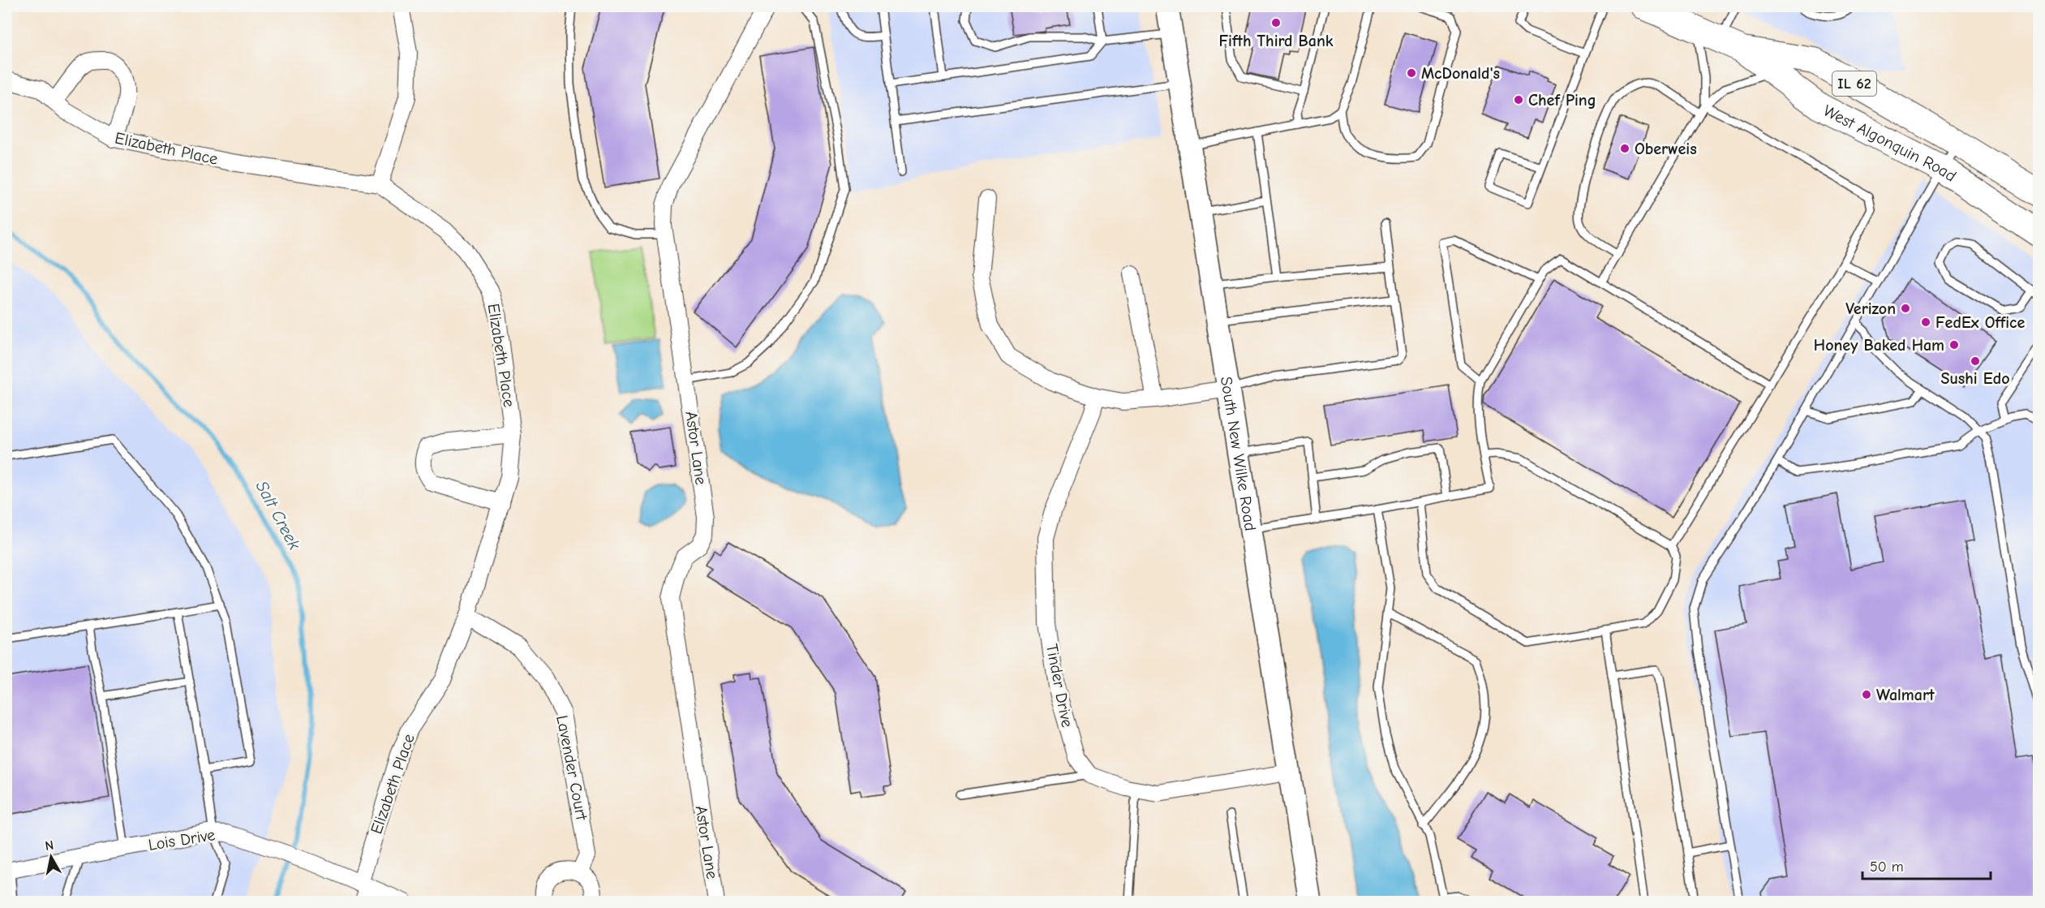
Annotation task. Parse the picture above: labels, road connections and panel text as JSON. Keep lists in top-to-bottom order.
{
  "streets": {
    "main road": ["IL 62", "West Algonquin Road", "South New Wilke Road"],
    "street": [
      "Elizabeth Place",
      "Astor Lane",
      "Tinder Drive",
      "Lavender Court",
      "Lois Drive"
    ]
  },
  "crossings": [
    ["Elizabeth Place", "Lavender Court"],
    ["Elizabeth Place", "Lois Drive"]
  ],
  "water": ["Salt Creek"],
  "places": [
    "Fifth Third Bank",
    "McDonald's",
    "Chef Ping",
    "Oberweis",
    "Verizon",
    "FedEx Office",
    "Honey Baked Ham",
    "Sushi Edo",
    "Walmart"
  ],
  "scale_bar": "50 m",
  "north": "top"
}
